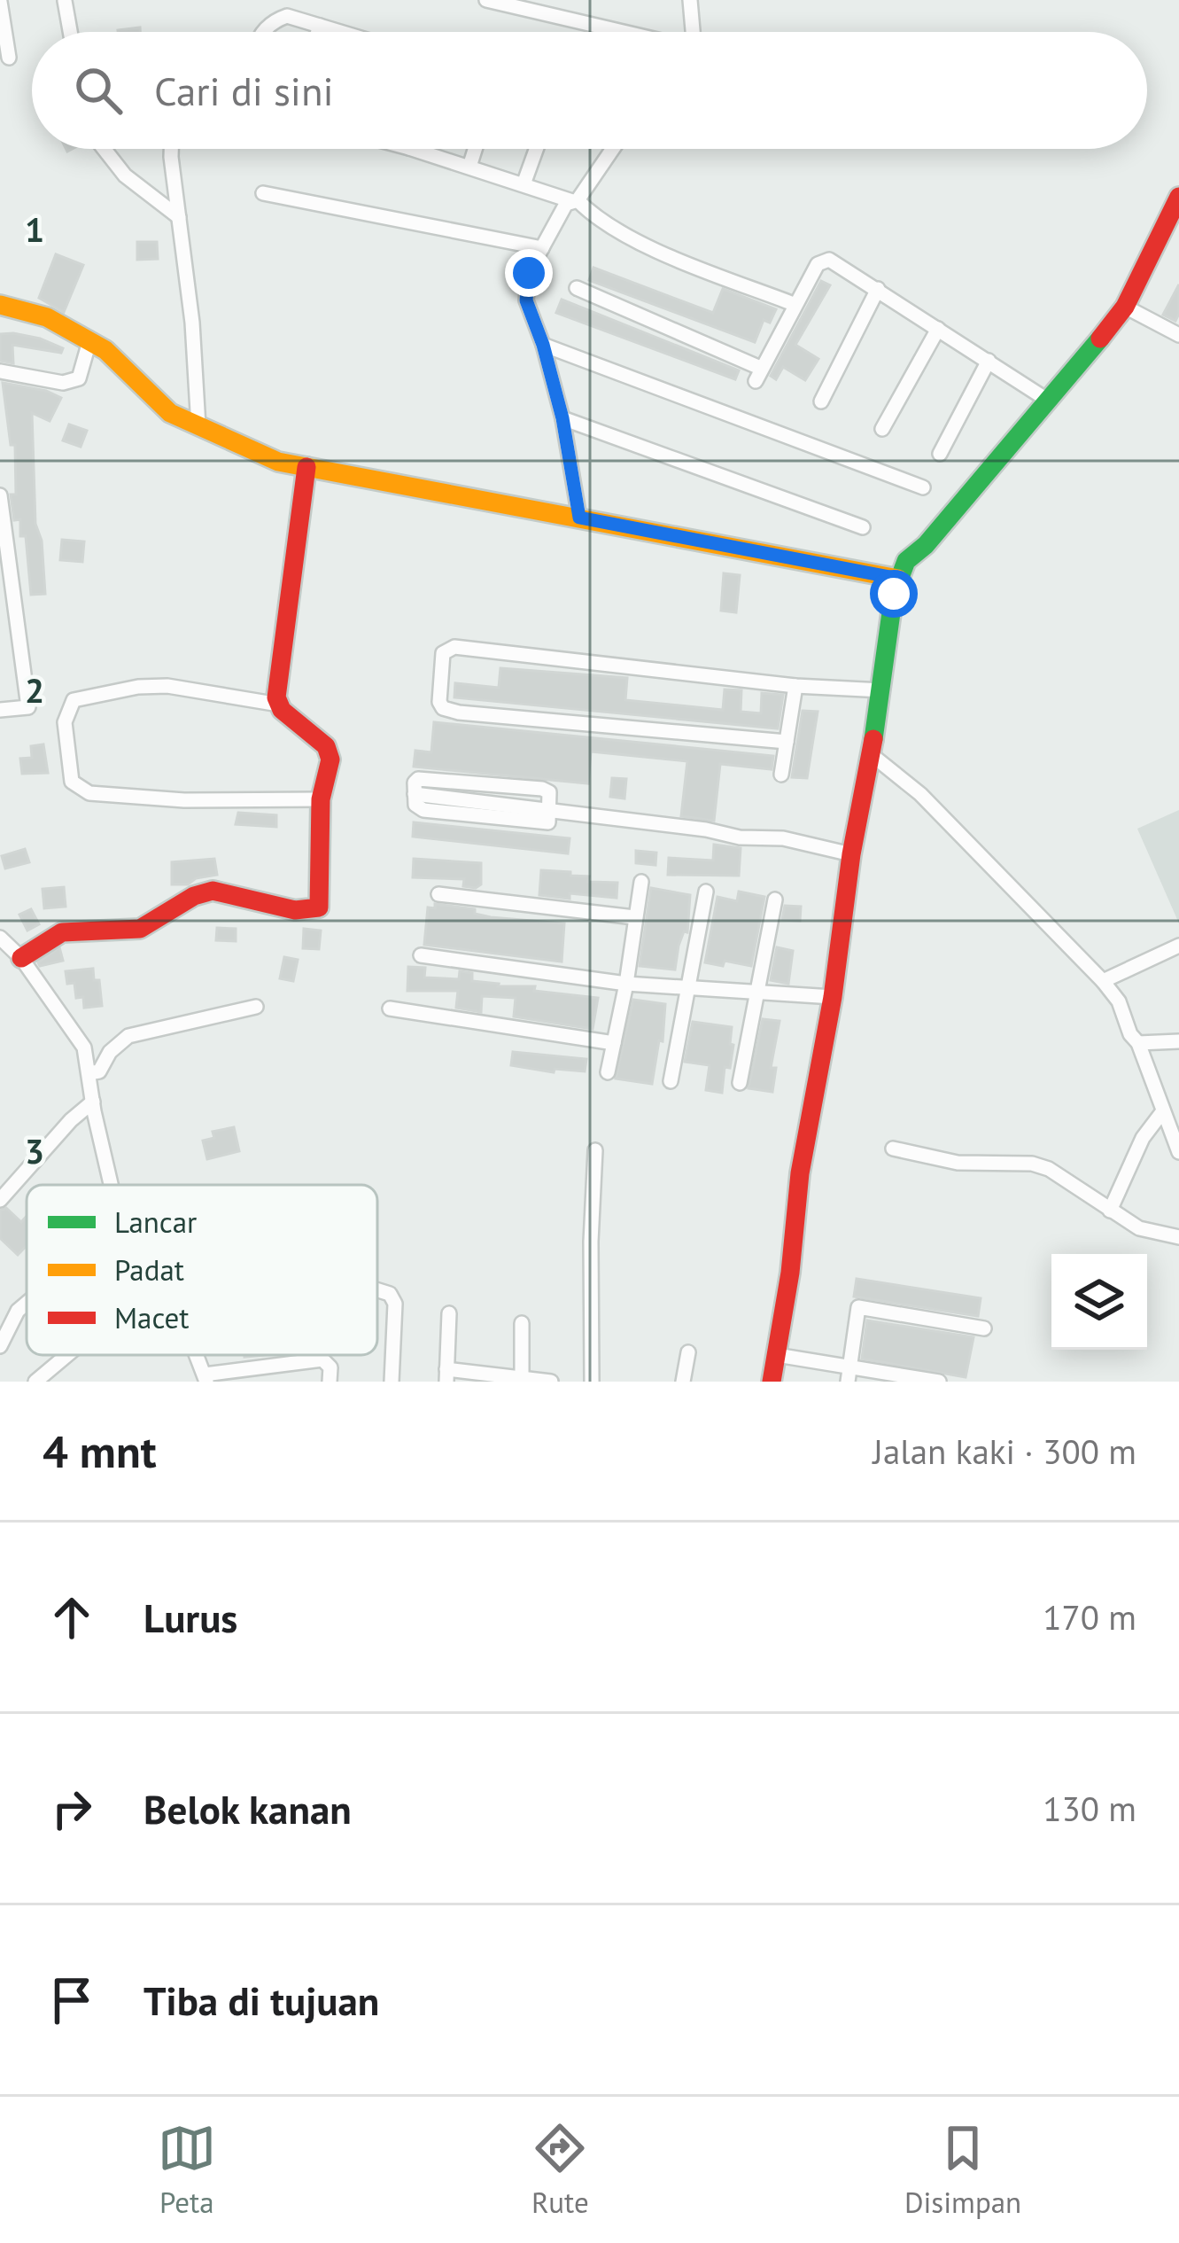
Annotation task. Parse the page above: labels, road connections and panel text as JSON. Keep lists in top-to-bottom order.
{
  "legend": ["Lancar", "Padat", "Macet"],
  "page": {
    "search": "Cari di sini",
    "heading": ["4 mnt", "Jalan kaki · 300 m"],
    "list": [
      ["Lurus", "170 m"],
      ["Belok kanan", "130 m"],
      "Tiba di tujuan"
    ],
    "nav": ["Peta", "Rute", "Disimpan"]
  },
  "grid": {
    "rows": ["1", "2", "3"]
  }
}
